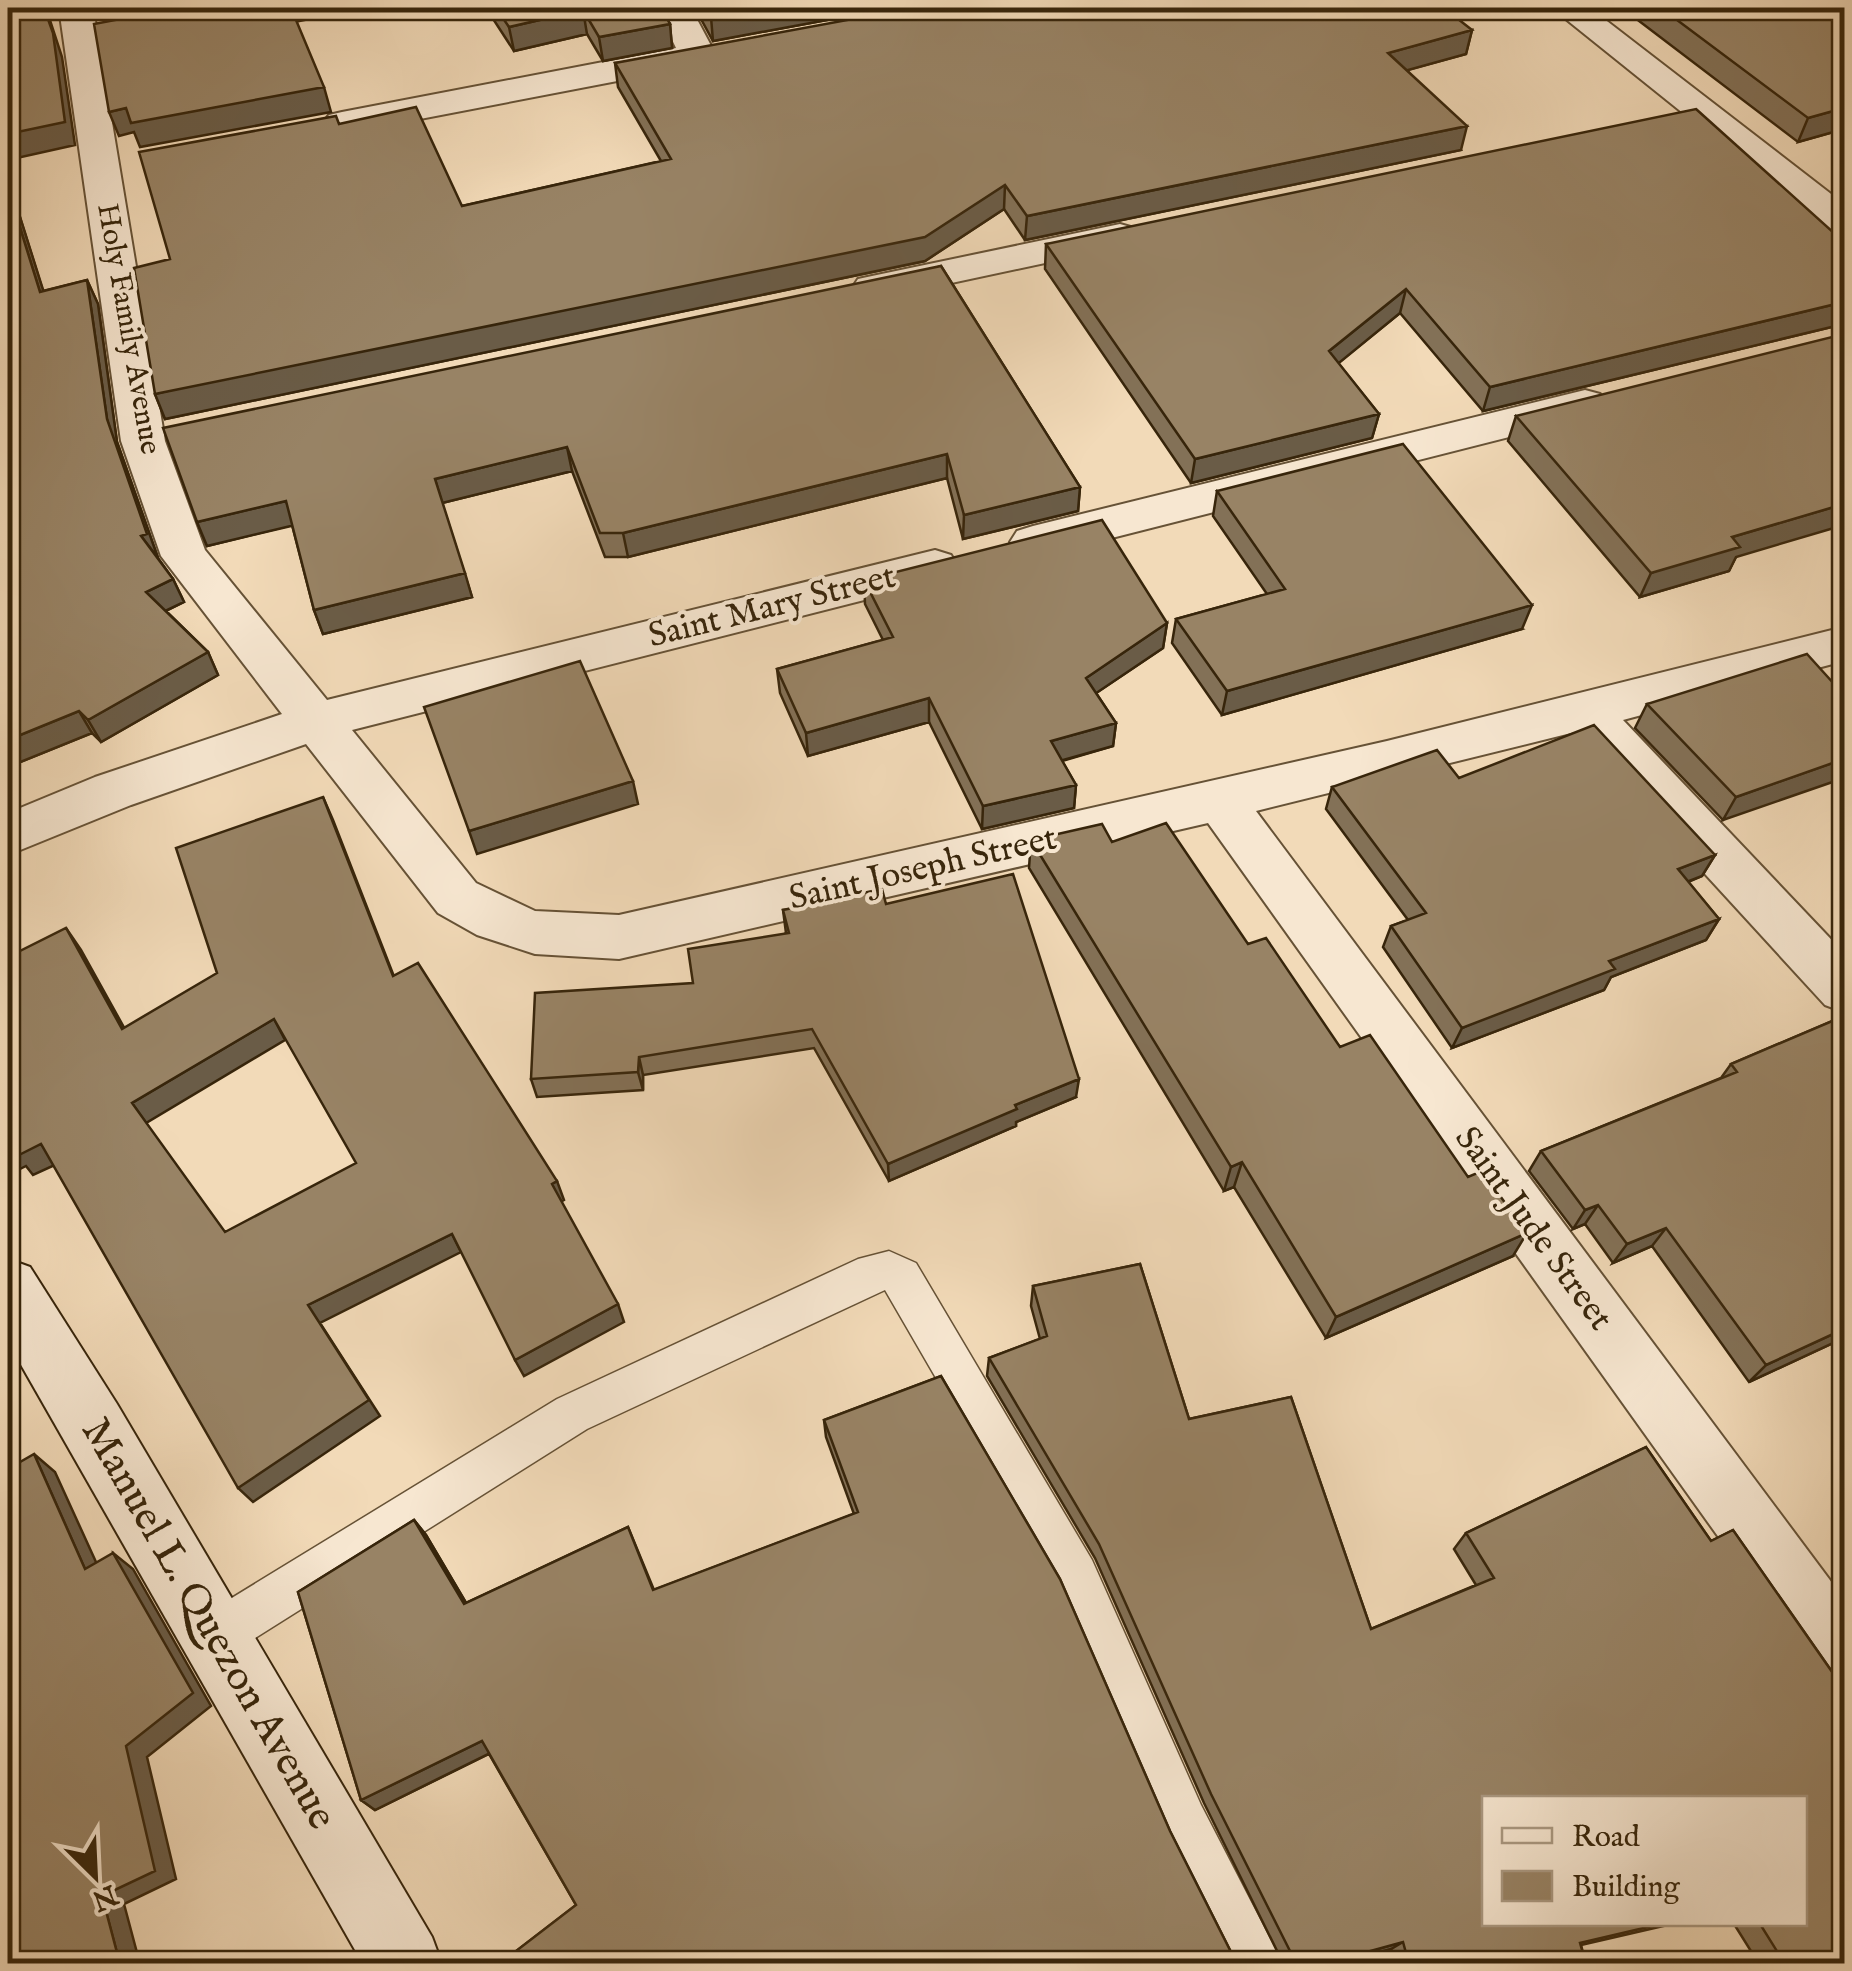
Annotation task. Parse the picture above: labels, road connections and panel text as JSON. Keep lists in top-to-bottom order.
{
  "streets": {
    "street": [
      "Holy Family Avenue",
      "Saint Mary Street",
      "Saint Joseph Street",
      "Saint Jude Street",
      "Manuel L. Quezon Avenue"
    ]
  },
  "crossings": [
    ["Holy Family Avenue", "Saint Mary Street"],
    ["Holy Family Avenue", "Saint Joseph Street"],
    ["Saint Mary Street", "Saint Joseph Street"],
    ["Saint Joseph Street", "Saint Jude Street"]
  ],
  "legend": ["Road", "Building"],
  "north": "bottom right"
}
